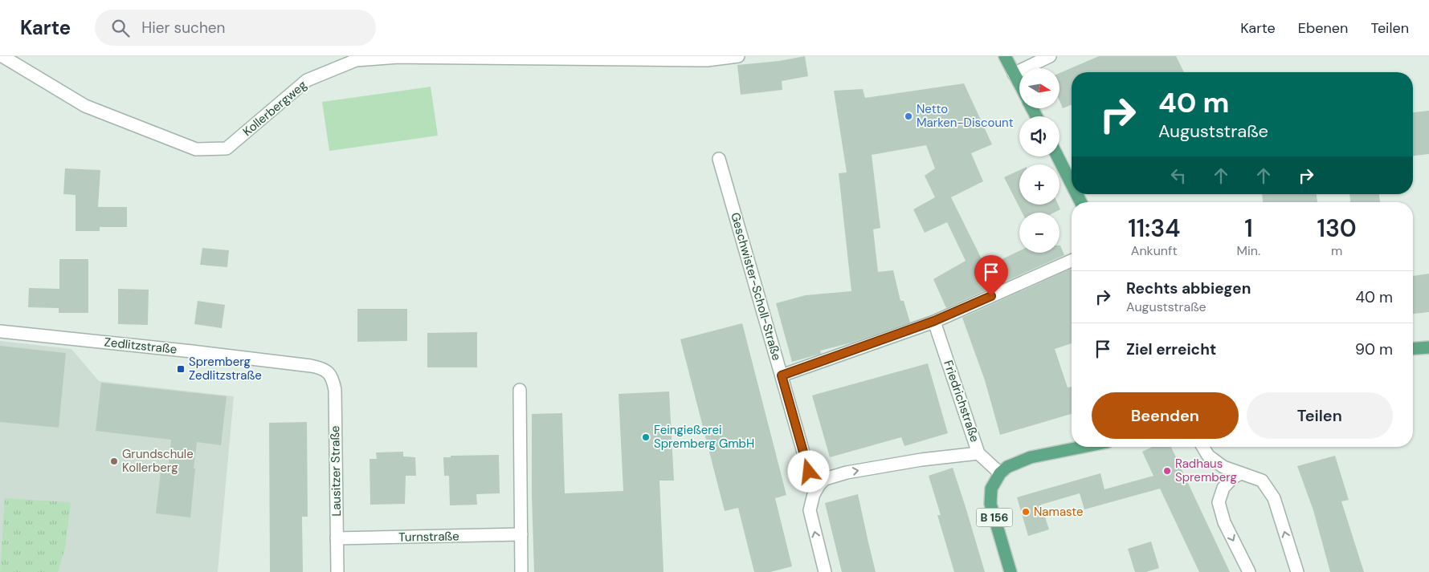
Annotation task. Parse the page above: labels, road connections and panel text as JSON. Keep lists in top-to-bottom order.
{
  "streets": {
    "main road": ["B 156"],
    "street": [
      "Kollerbergweg",
      "Geschwister-Scholl-Straße",
      "Zedlitzstraße",
      "Friedrichstraße",
      "Lausitzer Straße",
      "Turnstraße"
    ]
  },
  "crossings": [
    ["Zedlitzstraße", "Lausitzer Straße"],
    ["Friedrichstraße", "B 156"],
    ["Lausitzer Straße", "Turnstraße"]
  ],
  "places": {
    "other": [
      "Netto Marken-Discount",
      "Feingießerei Spremberg GmbH",
      "Grundschule Kollerberg",
      "Radhaus Spremberg",
      "Namaste"
    ],
    "transit": ["Spremberg Zedlitzstraße"]
  },
  "north": "right",
  "page": {
    "header": "Karte",
    "search": "Hier suchen",
    "nav": ["Karte", "Ebenen", "Teilen"],
    "map_buttons": ["+", "−"],
    "turn": ["40 m", "Auguststraße"],
    "eta": [
      "11:34",
      "Ankunft",
      "1",
      "Min.",
      "130",
      "m"
    ],
    "list": [
      {
        "name": "Rechts abbiegen",
        "note": "Auguststraße",
        "value": "40 m"
      },
      {
        "name": "Ziel erreicht",
        "value": "90 m"
      }
    ],
    "buttons": ["Beenden", "Teilen"]
  }
}
